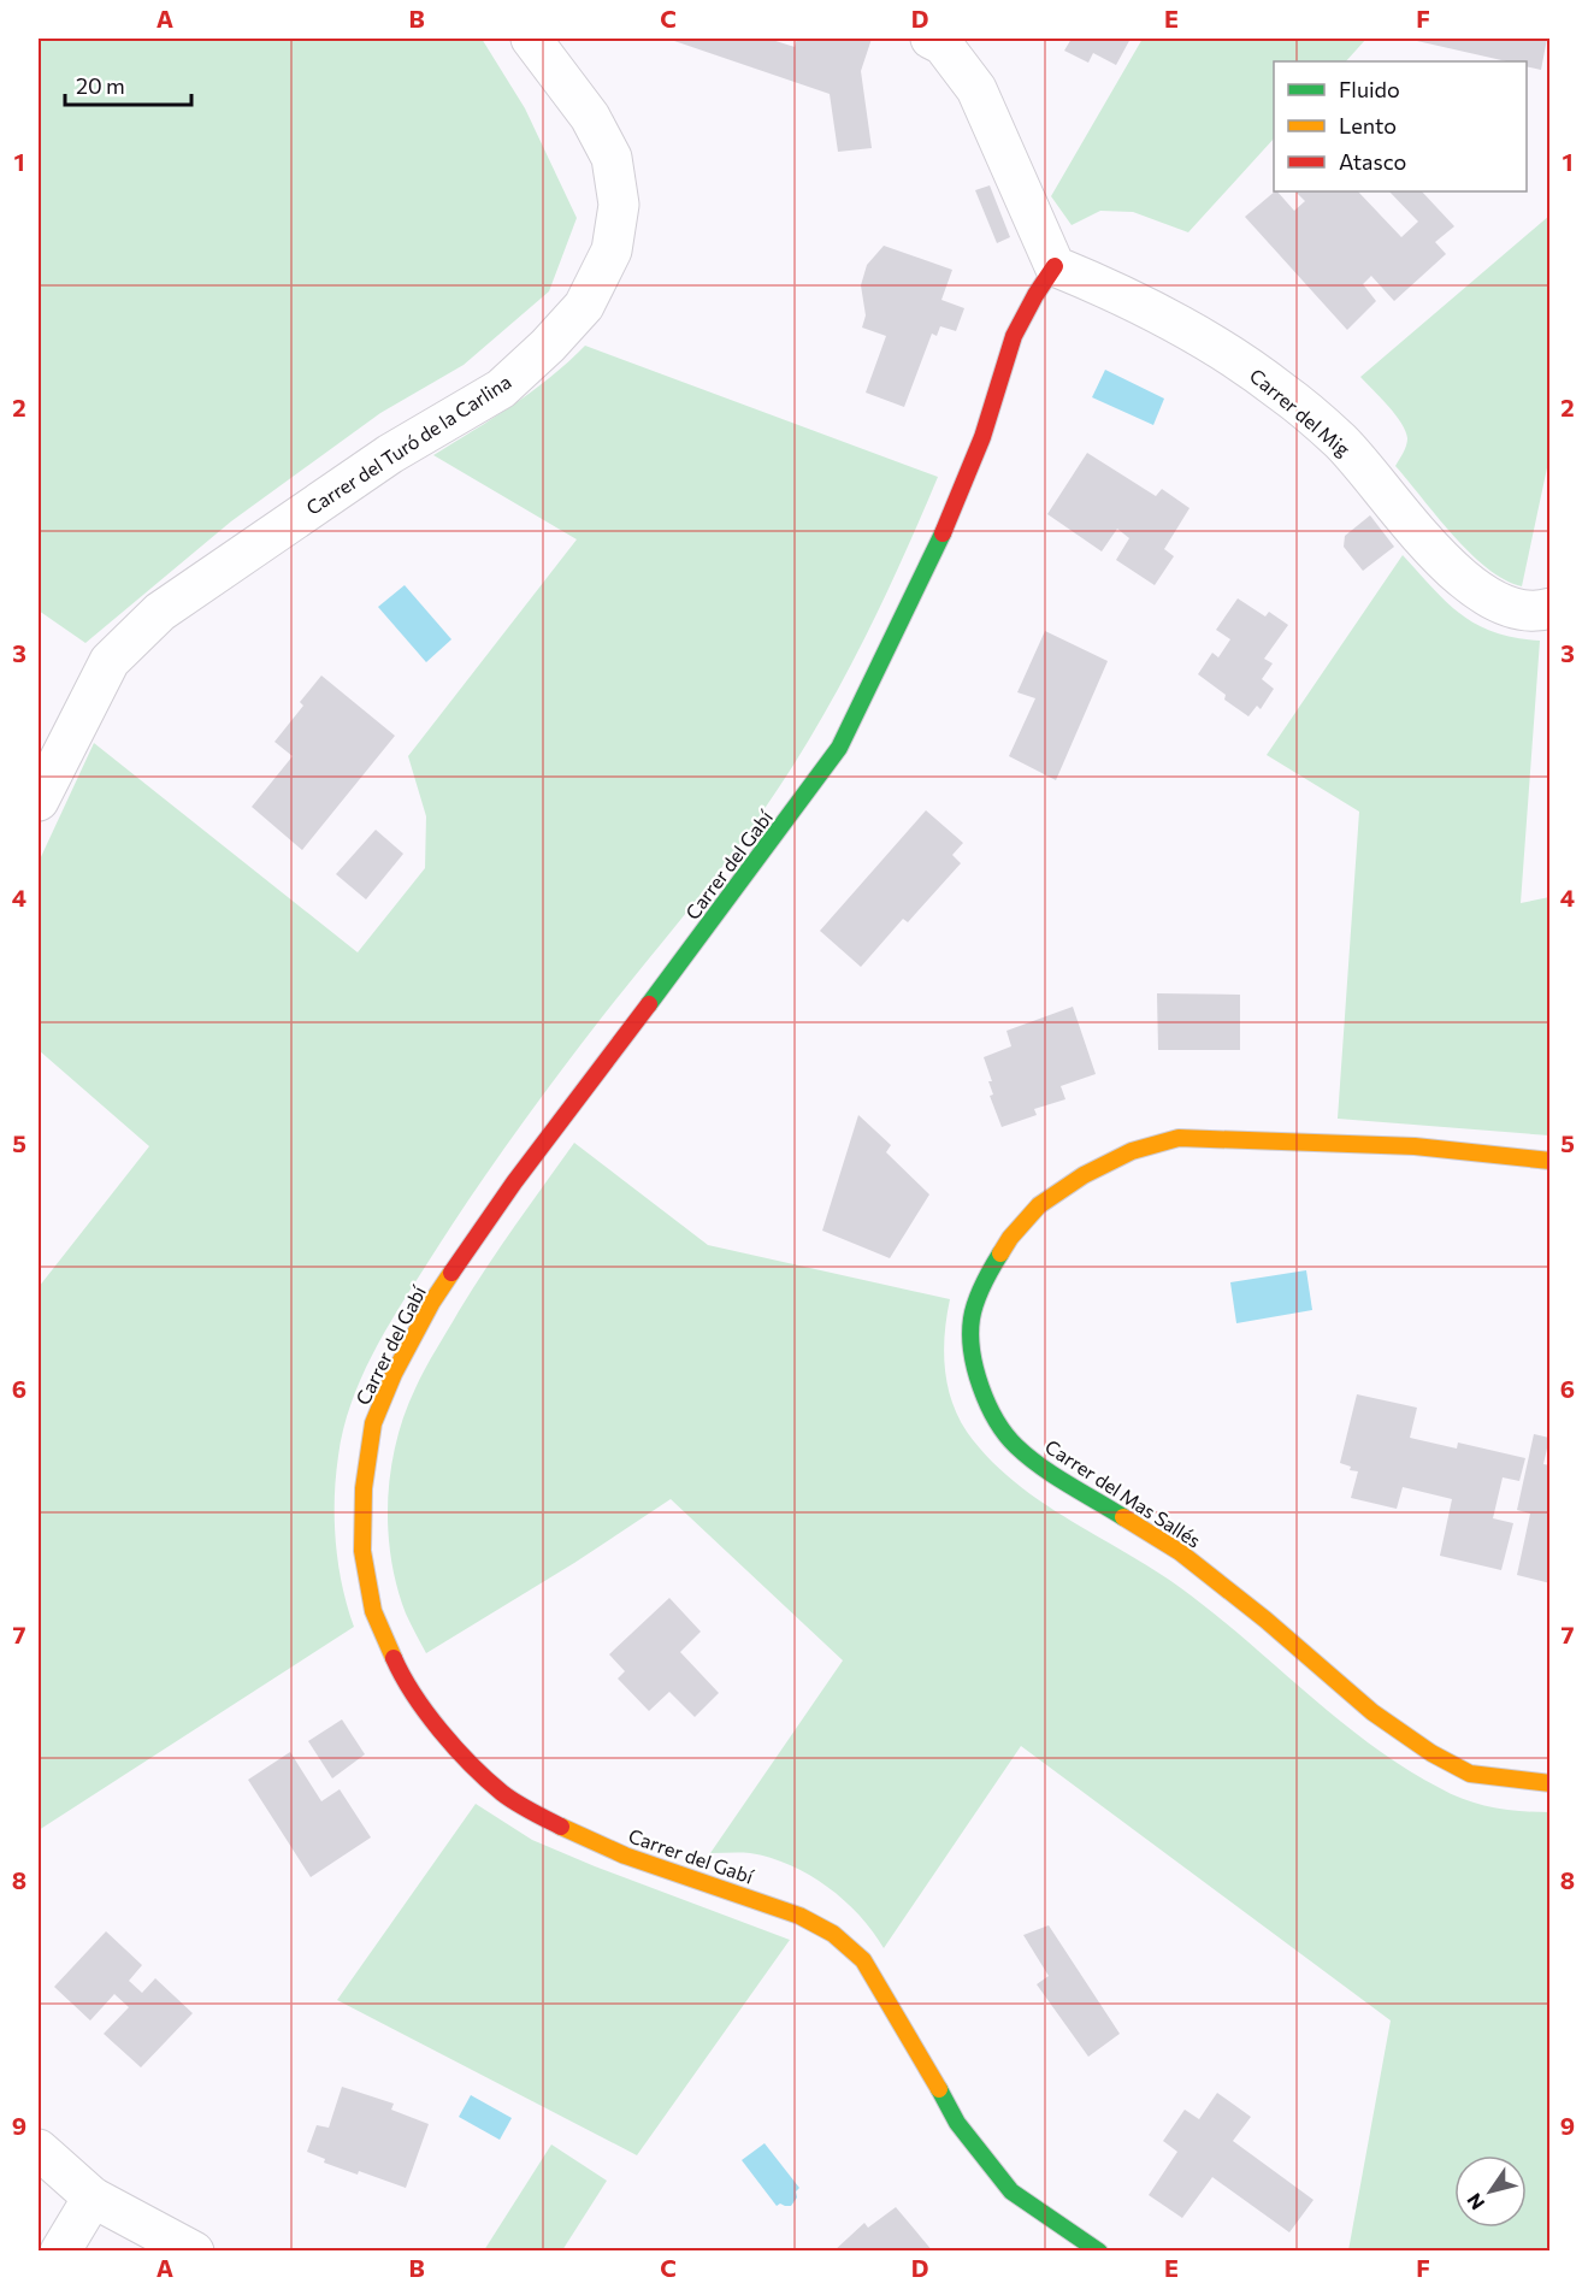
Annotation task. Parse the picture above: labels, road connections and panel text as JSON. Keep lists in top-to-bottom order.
{
  "streets": {
    "street": [
      "Carrer del Mig",
      "Carrer del Turó de la Carlina",
      "Carrer del Gabí",
      "Carrer del Mas Sallés"
    ]
  },
  "crossings": [
    ["Carrer del Mig", "Carrer del Gabí"]
  ],
  "legend": ["Fluido", "Lento", "Atasco"],
  "scale_bar": "20 m",
  "north": "bottom left",
  "grid": {
    "columns": [
      "A",
      "B",
      "C",
      "D",
      "E",
      "F"
    ],
    "rows": [
      "1",
      "2",
      "3",
      "4",
      "5",
      "6",
      "7",
      "8",
      "9"
    ]
  }
}
